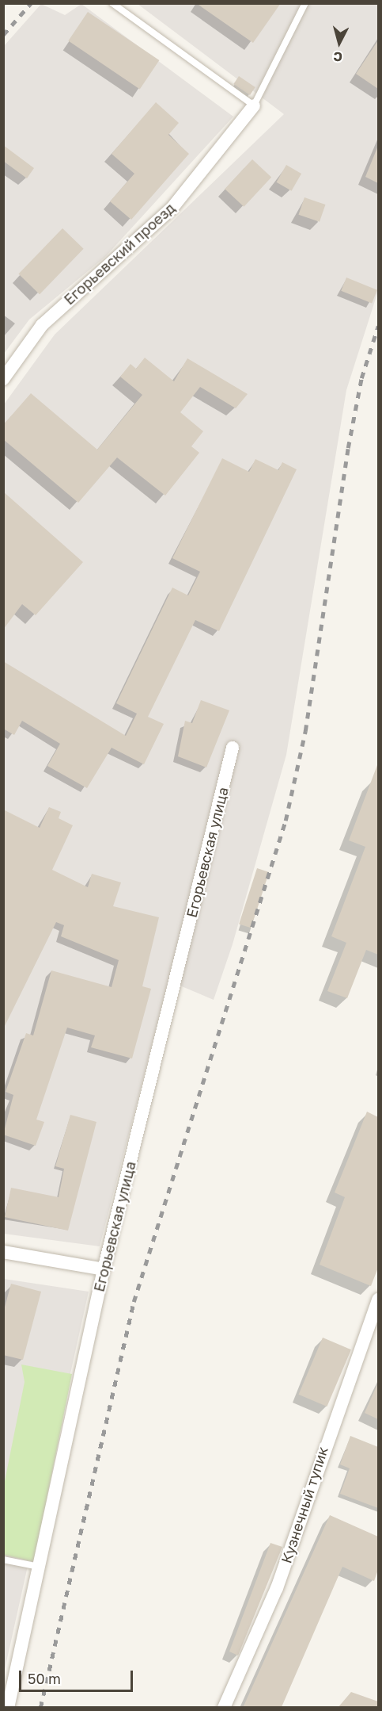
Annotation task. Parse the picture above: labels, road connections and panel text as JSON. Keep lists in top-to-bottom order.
{
  "streets": {
    "street": ["Егорьевский проезд", "Егорьевская улица", "Кузнечный тупик"]
  },
  "scale_bar": "50 m",
  "north": "bottom"
}
